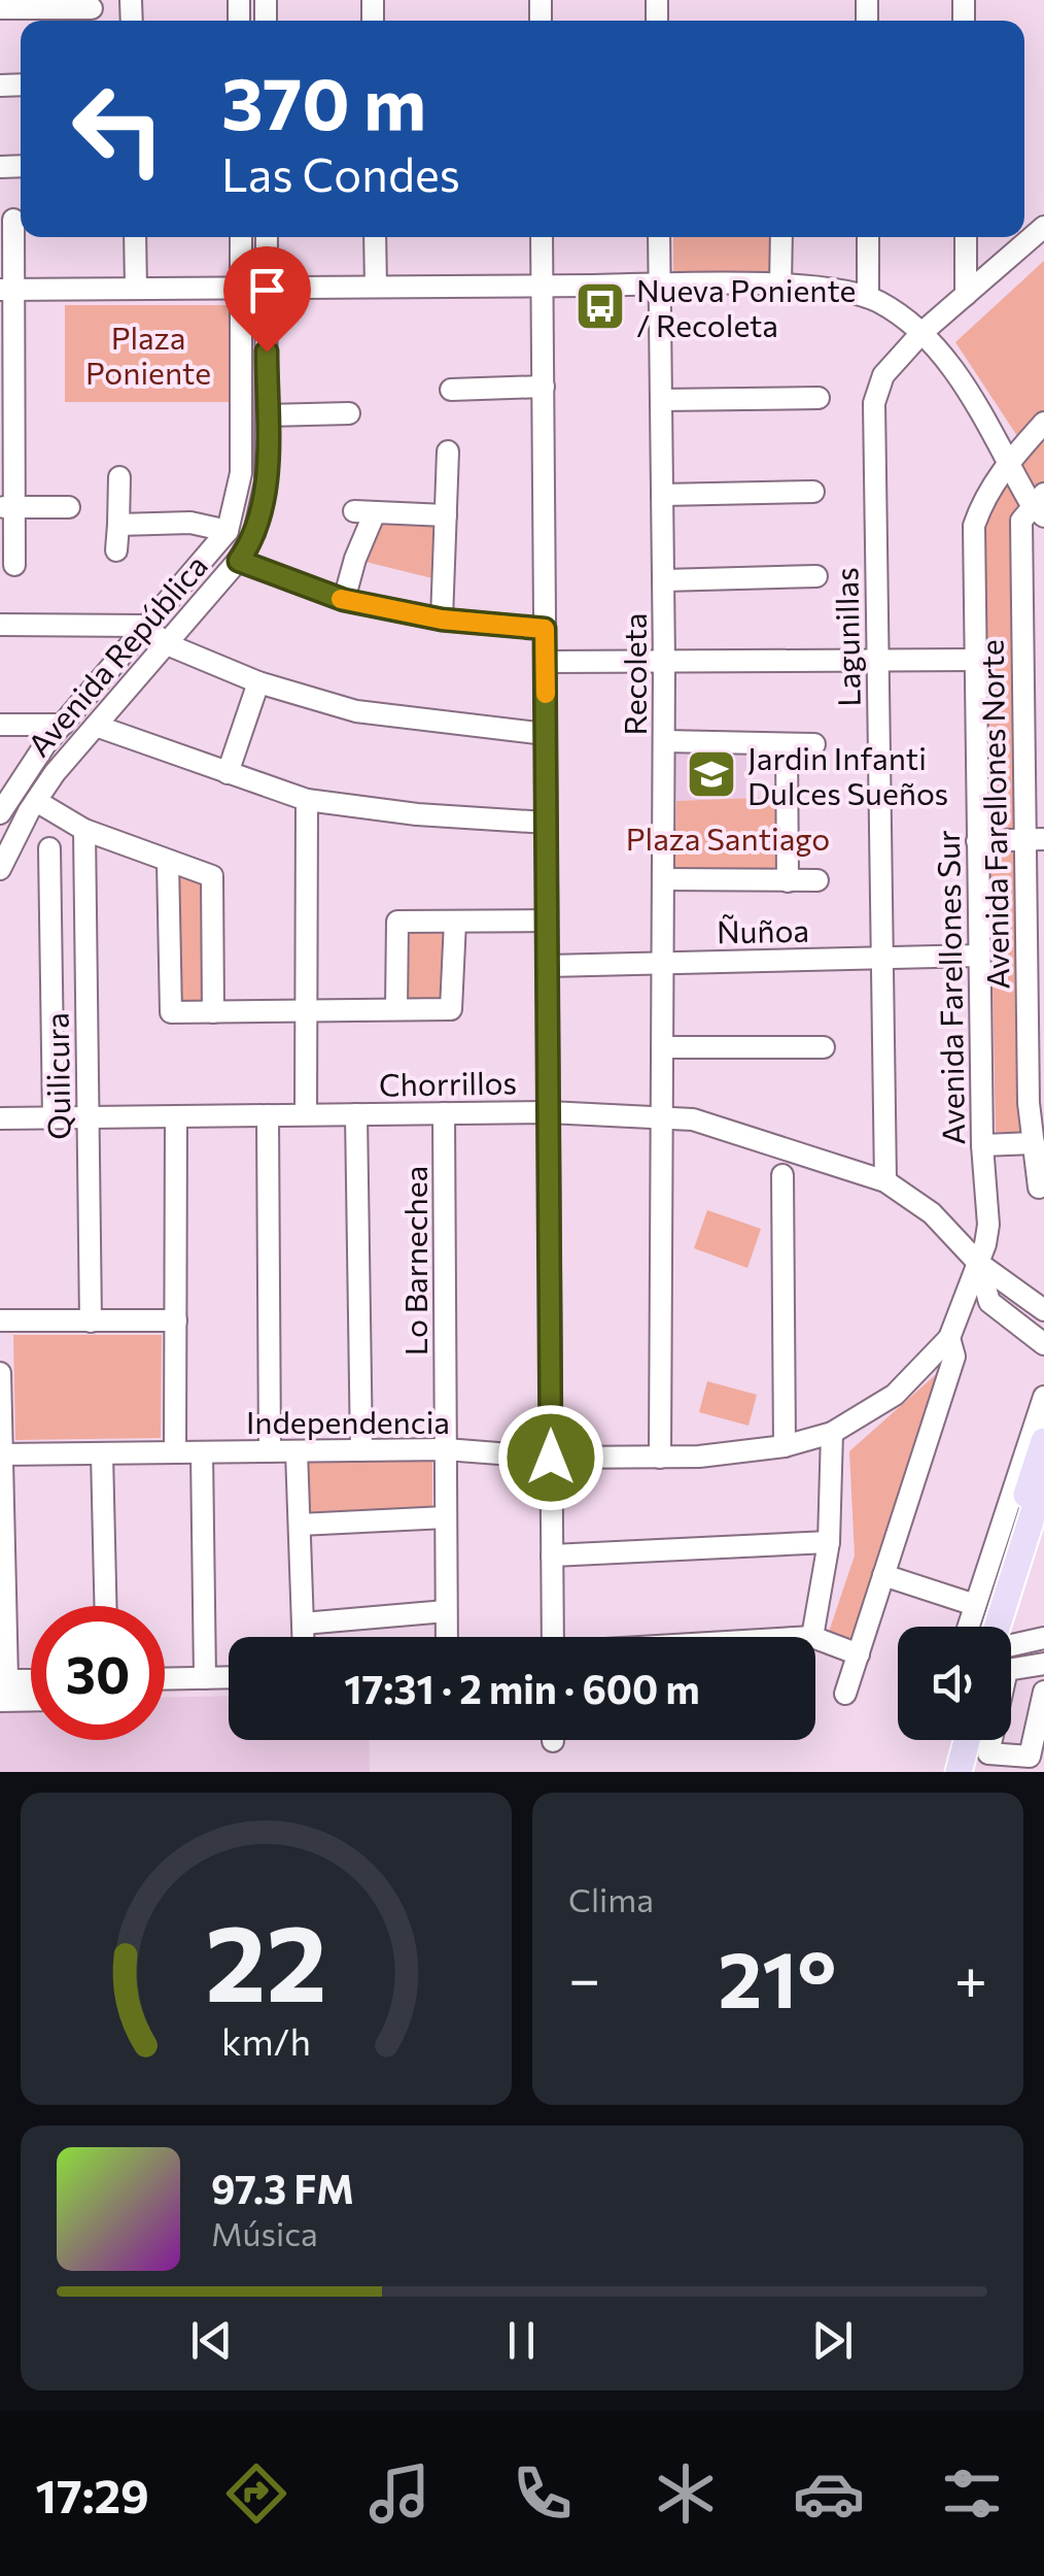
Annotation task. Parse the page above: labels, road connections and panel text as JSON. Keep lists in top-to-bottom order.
{
  "streets": {
    "street": [
      "Lagunillas",
      "Avenida República",
      "Recoleta",
      "Avenida Farellones Norte",
      "Ñuñoa",
      "Avenida Farellones Sur",
      "Quilicura",
      "Chorrillos",
      "Lo Barnechea",
      "Independencia"
    ]
  },
  "crossings": [
    ["Lagunillas", "Ñuñoa"],
    ["Lagunillas", "Chorrillos"],
    ["Recoleta", "Ñuñoa"],
    ["Recoleta", "Chorrillos"],
    ["Recoleta", "Independencia"],
    ["Ñuñoa", "Avenida Farellones Sur"],
    ["Avenida Farellones Sur", "Chorrillos"],
    ["Avenida Farellones Sur", "Independencia"],
    ["Quilicura", "Chorrillos"],
    ["Chorrillos", "Lo Barnechea"],
    ["Chorrillos", "Independencia"],
    ["Lo Barnechea", "Independencia"]
  ],
  "parks": ["Plaza Poniente", "Plaza Santiago"],
  "places": {
    "bus stop": ["Nueva Poniente / Recoleta"],
    "school or university": ["Jardin Infanti Dulces Sueños"]
  },
  "page": {
    "turn": ["370 m", "Las Condes"],
    "limit": "30",
    "trip": "17:31 · 2 min · 600 m",
    "tile": "Clima",
    "heat": ["−", "21°", "+"],
    "song": ["97.3 FM", "Música"],
    "tabs": "17:29",
    "gauge": ["22", "km/h"]
  }
}
